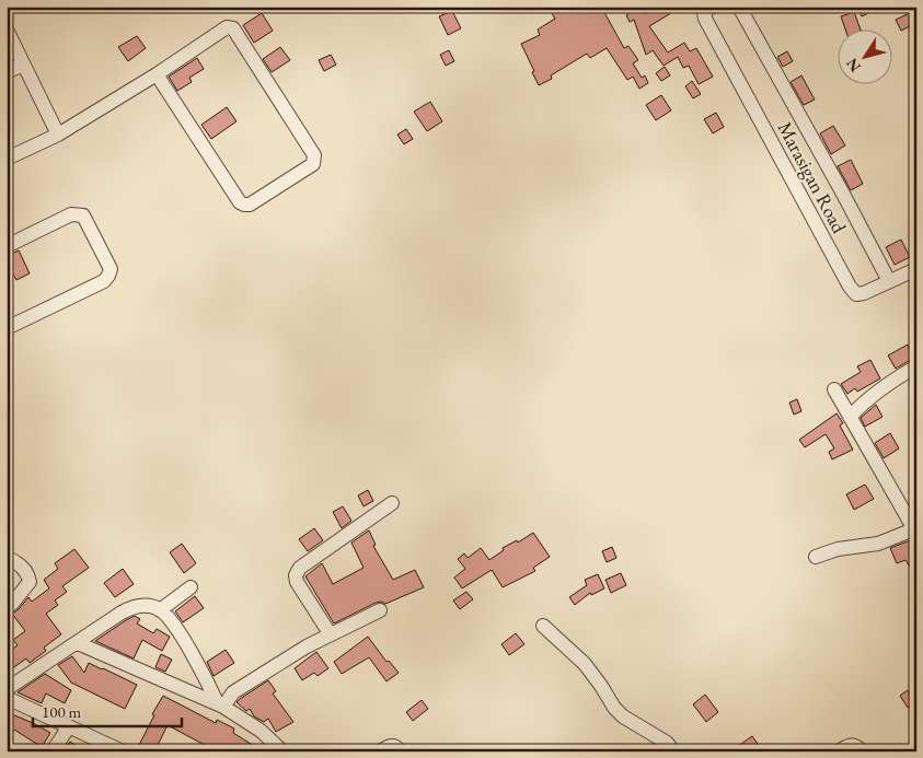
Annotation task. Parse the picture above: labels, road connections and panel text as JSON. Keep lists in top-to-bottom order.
{
  "streets": {
    "street": ["Marasigan Road"]
  },
  "scale_bar": "100 m",
  "north": "bottom left"
}
